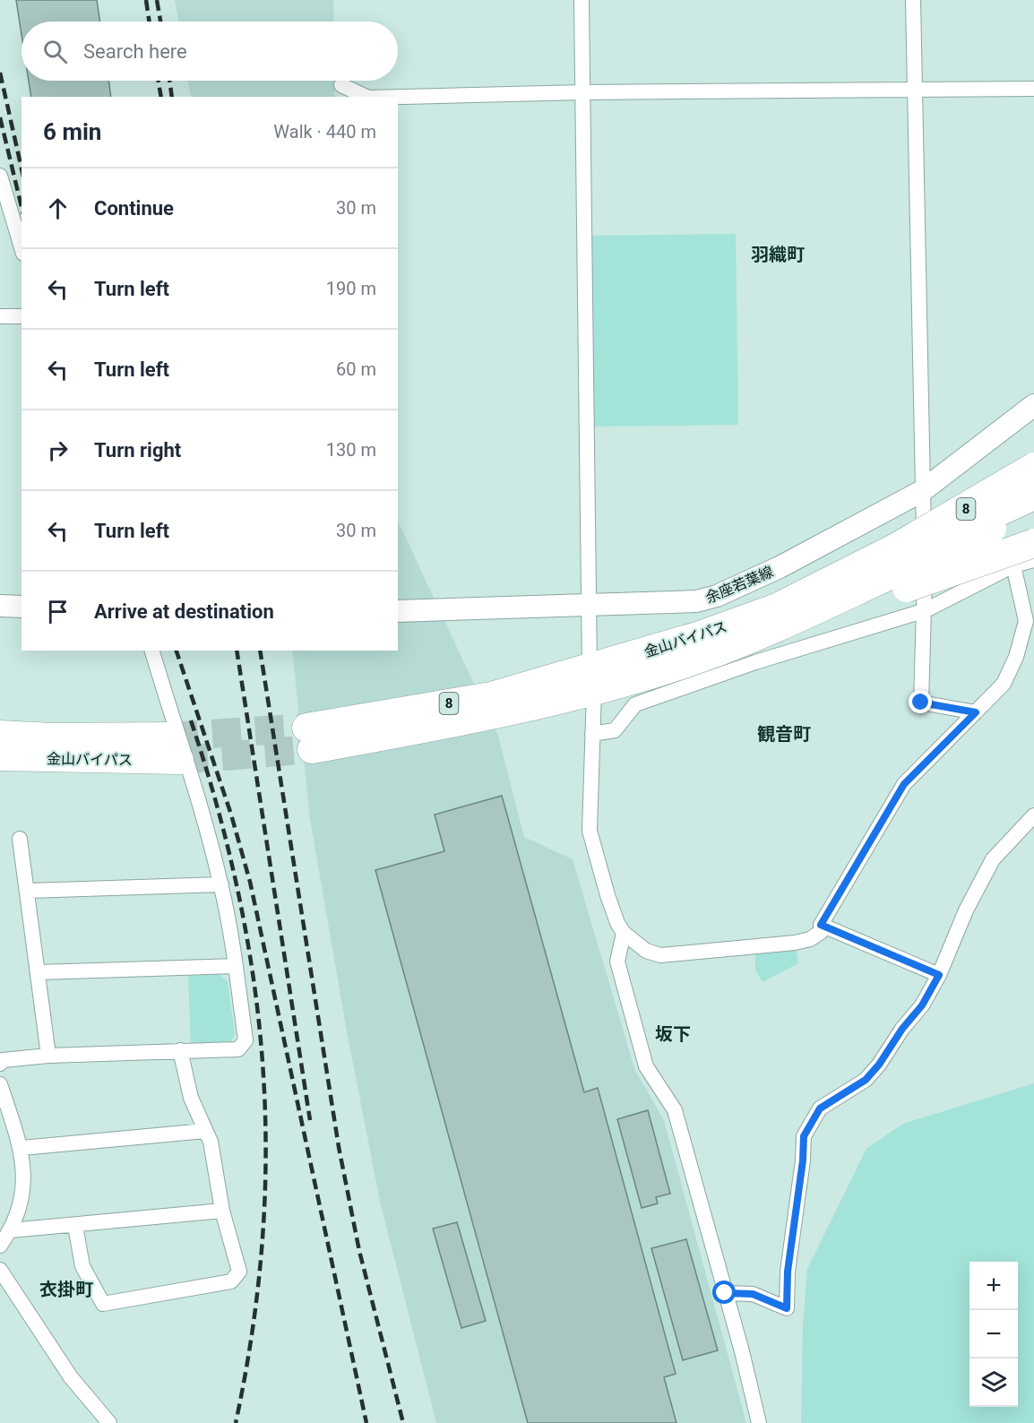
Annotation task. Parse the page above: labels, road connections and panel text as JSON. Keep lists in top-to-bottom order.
{
  "streets": {
    "highway": ["8", "金山バイパス"],
    "main road": ["余座若葉線"]
  },
  "districts": [
    "羽織町",
    "観音町",
    "坂下",
    "衣掛町"
  ],
  "page": {
    "search": "Search here",
    "heading": ["6 min", "Walk · 440 m"],
    "list": [
      ["Continue", "30 m"],
      ["Turn left", "190 m"],
      ["Turn left", "60 m"],
      ["Turn right", "130 m"],
      ["Turn left", "30 m"],
      "Arrive at destination"
    ],
    "map_buttons": ["+", "−"]
  }
}
